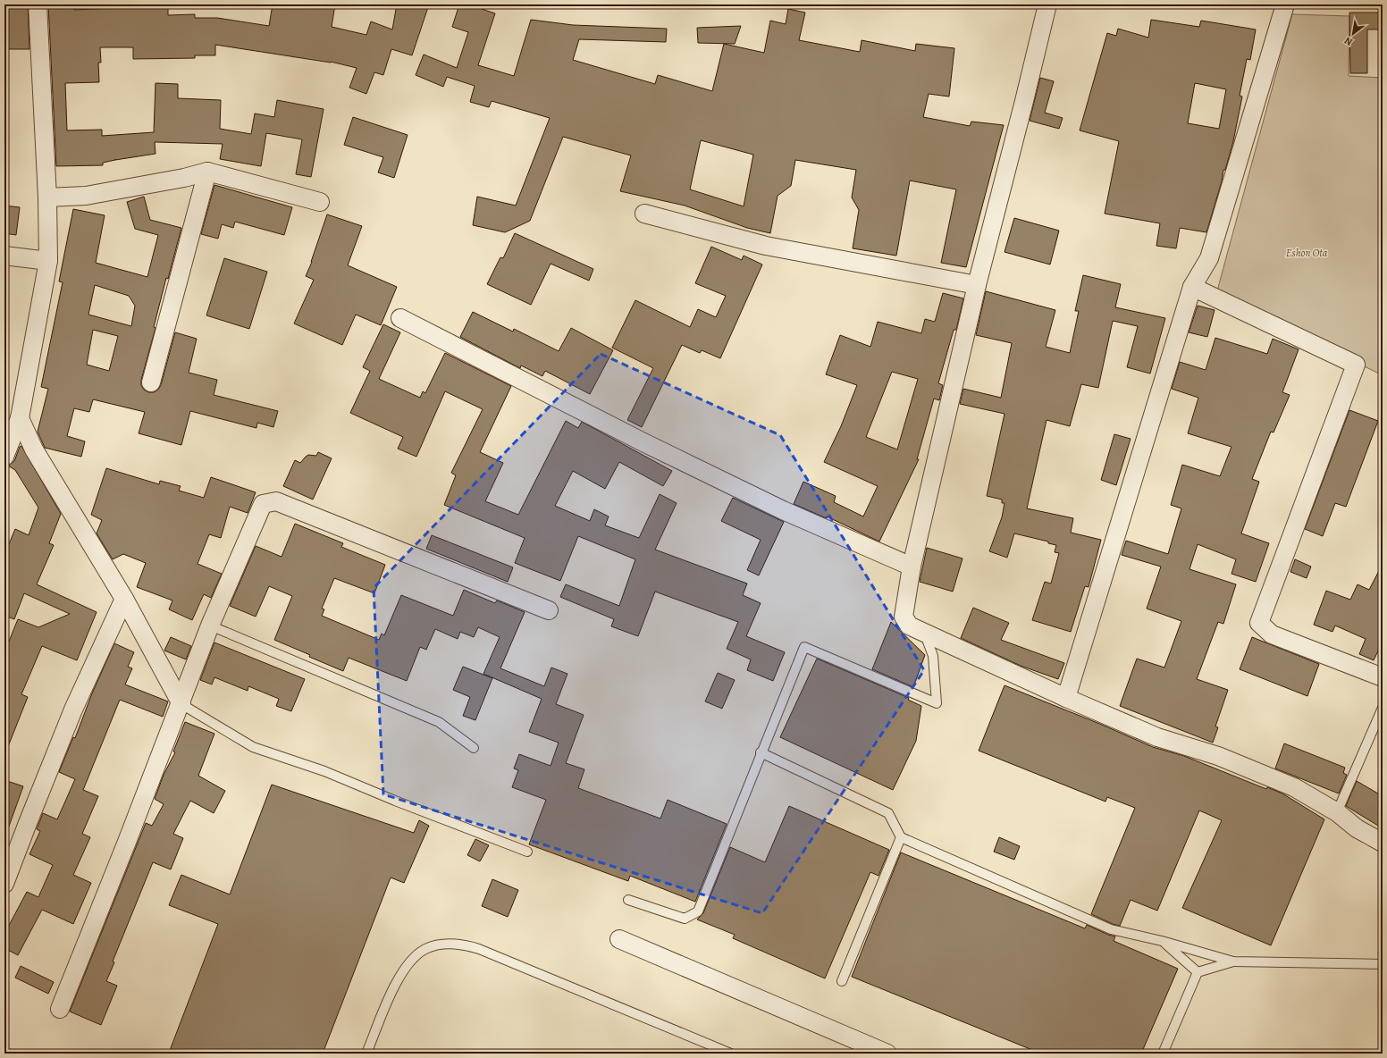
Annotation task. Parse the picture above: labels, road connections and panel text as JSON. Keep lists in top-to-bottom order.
{
  "parks": ["Eshon Ota"],
  "north": "bottom left"
}
